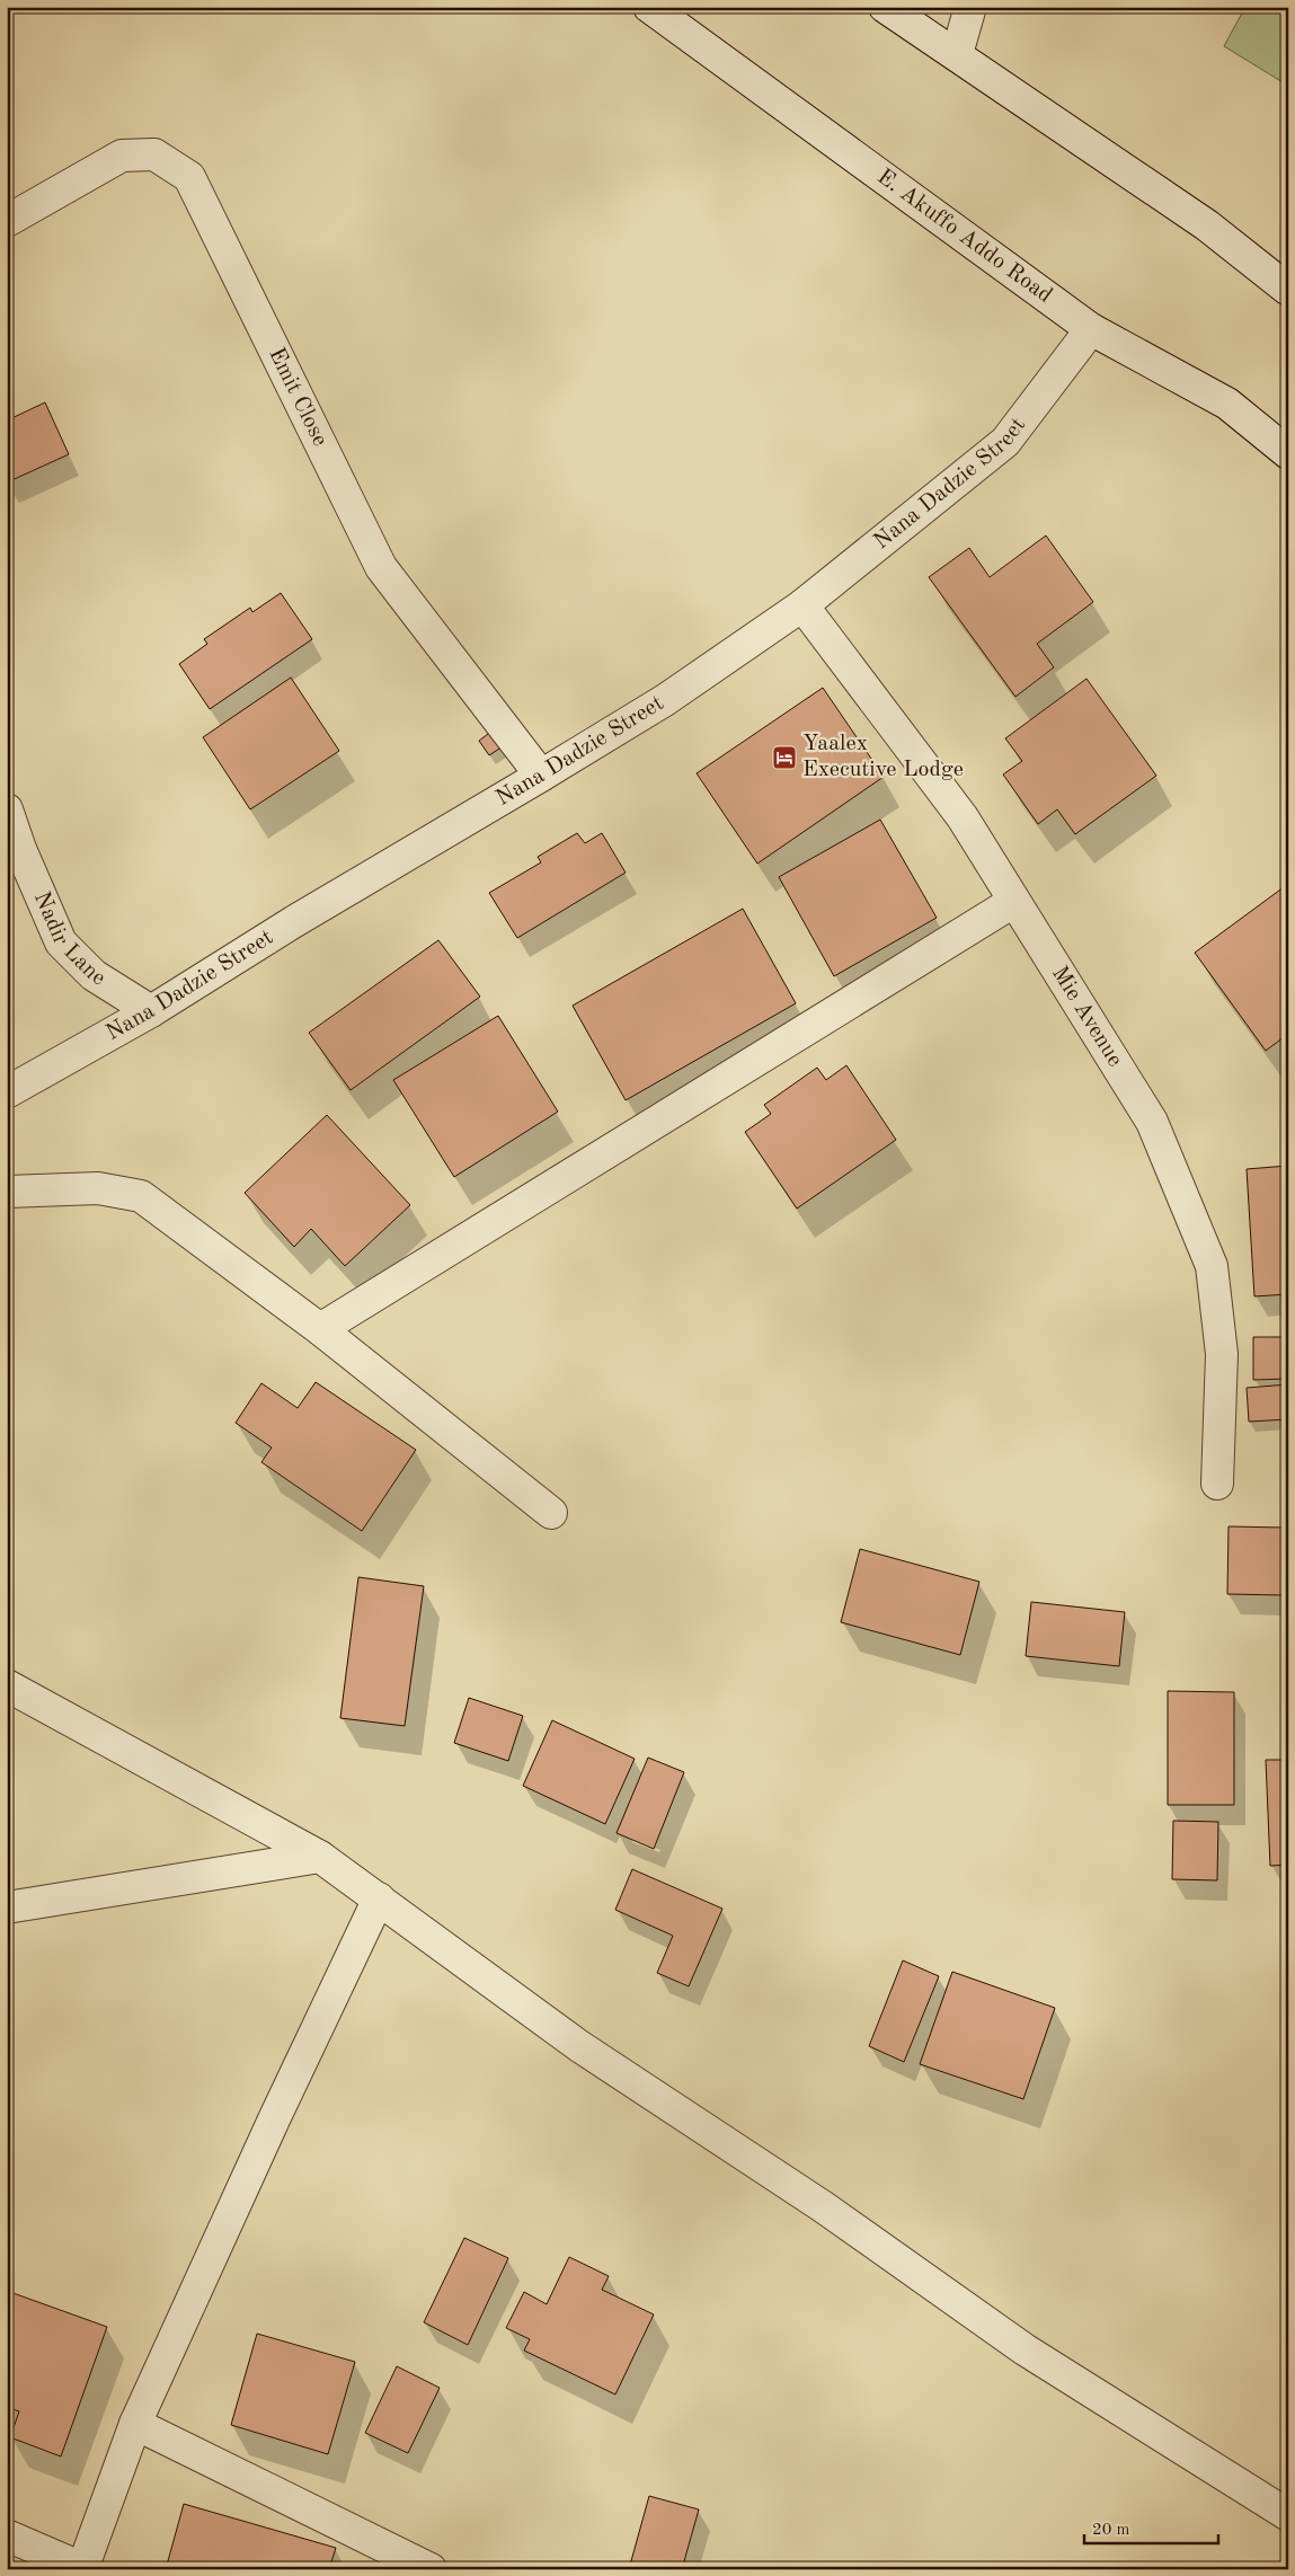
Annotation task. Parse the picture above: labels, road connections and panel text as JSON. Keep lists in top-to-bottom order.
{
  "streets": {
    "street": [
      "E. Akuffo Addo Road",
      "Emit Close",
      "Nana Dadzie Street",
      "Nadir Lane",
      "Mie Avenue"
    ]
  },
  "crossings": [
    ["E. Akuffo Addo Road", "Nana Dadzie Street"],
    ["Emit Close", "Nana Dadzie Street"],
    ["Nana Dadzie Street", "Nadir Lane"],
    ["Nana Dadzie Street", "Mie Avenue"]
  ],
  "places": {
    "hotel": ["Yaalex Executive Lodge"]
  },
  "scale_bar": "20 m"
}
